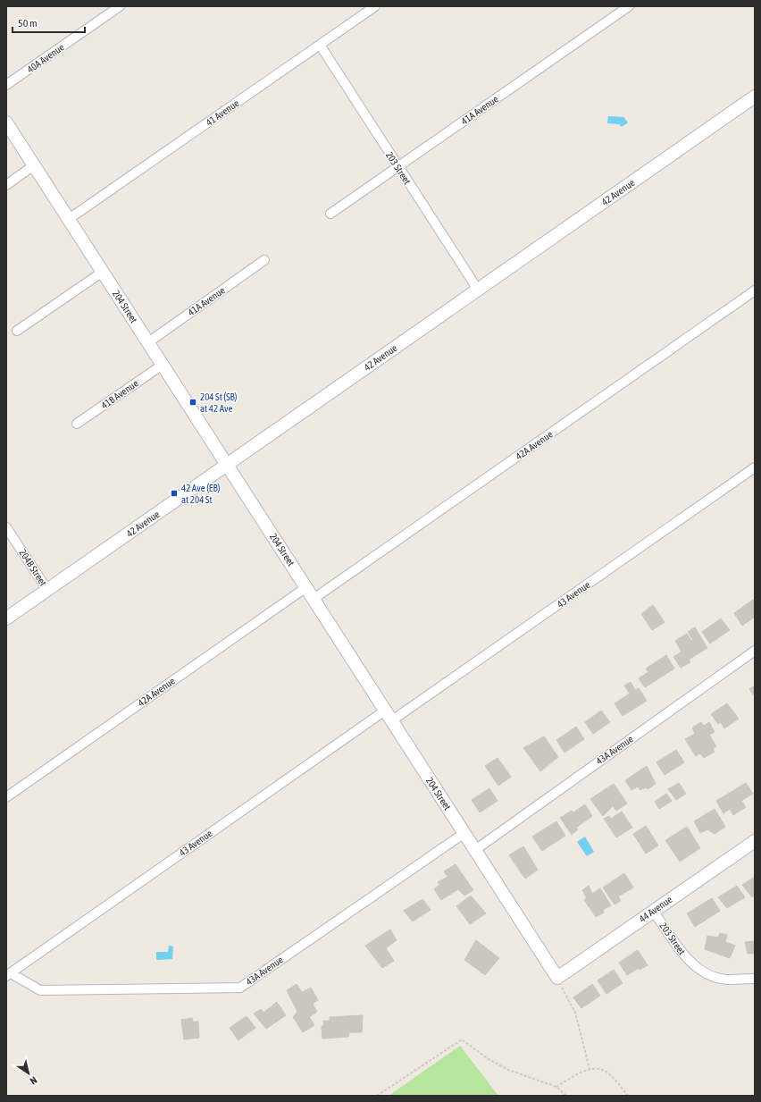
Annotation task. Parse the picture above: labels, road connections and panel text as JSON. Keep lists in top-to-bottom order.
{
  "streets": {
    "street": [
      "40A Avenue",
      "41A Avenue",
      "41 Avenue",
      "203 Street",
      "42 Avenue",
      "204 Street",
      "41B Avenue",
      "42A Avenue",
      "204B Street",
      "43 Avenue",
      "43A Avenue",
      "44 Avenue"
    ]
  },
  "crossings": [
    ["41A Avenue", "203 Street"],
    ["41A Avenue", "204 Street"],
    ["41 Avenue", "203 Street"],
    ["41 Avenue", "204 Street"],
    ["203 Street", "42 Avenue"],
    ["203 Street", "44 Avenue"],
    ["42 Avenue", "204 Street"],
    ["42 Avenue", "204B Street"],
    ["204 Street", "41B Avenue"],
    ["204 Street", "42A Avenue"],
    ["204 Street", "43 Avenue"],
    ["204 Street", "43A Avenue"],
    ["204 Street", "44 Avenue"],
    ["43 Avenue", "43A Avenue"]
  ],
  "places": {
    "transit": ["204 St (SB) at 42 Ave", "42 Ave (EB) at 204 St"]
  },
  "scale_bar": "50 m",
  "north": "bottom right"
}
